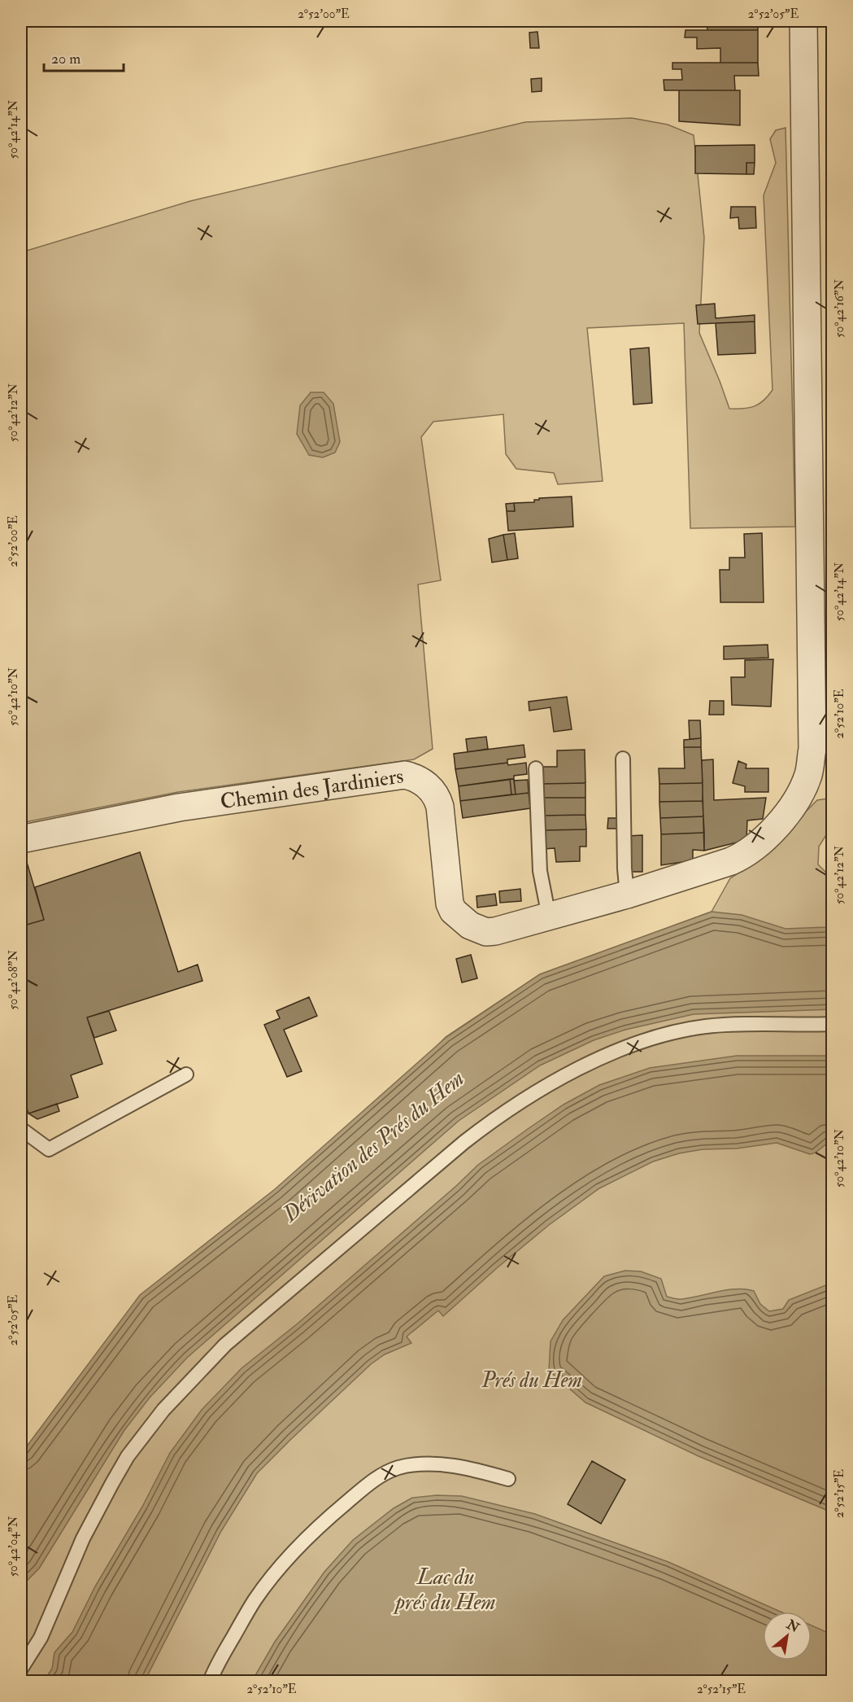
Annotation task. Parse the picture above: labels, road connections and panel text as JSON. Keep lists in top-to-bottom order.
{
  "streets": {
    "street": ["Chemin des Jardiniers"]
  },
  "water": ["Dérivation des Prés du Hem", "Lac du prés du Hem"],
  "parks": ["Prés du Hem"],
  "scale_bar": "20 m",
  "north": "top right",
  "coordinates": [
    "2°52'00\"E",
    "2°52'05\"E",
    "50°42'14\"N",
    "50°42'16\"N",
    "50°42'12\"N",
    "50°42'10\"N",
    "2°52'10\"E",
    "50°42'08\"N",
    "2°52'15\"E",
    "50°42'04\"N"
  ]
}
